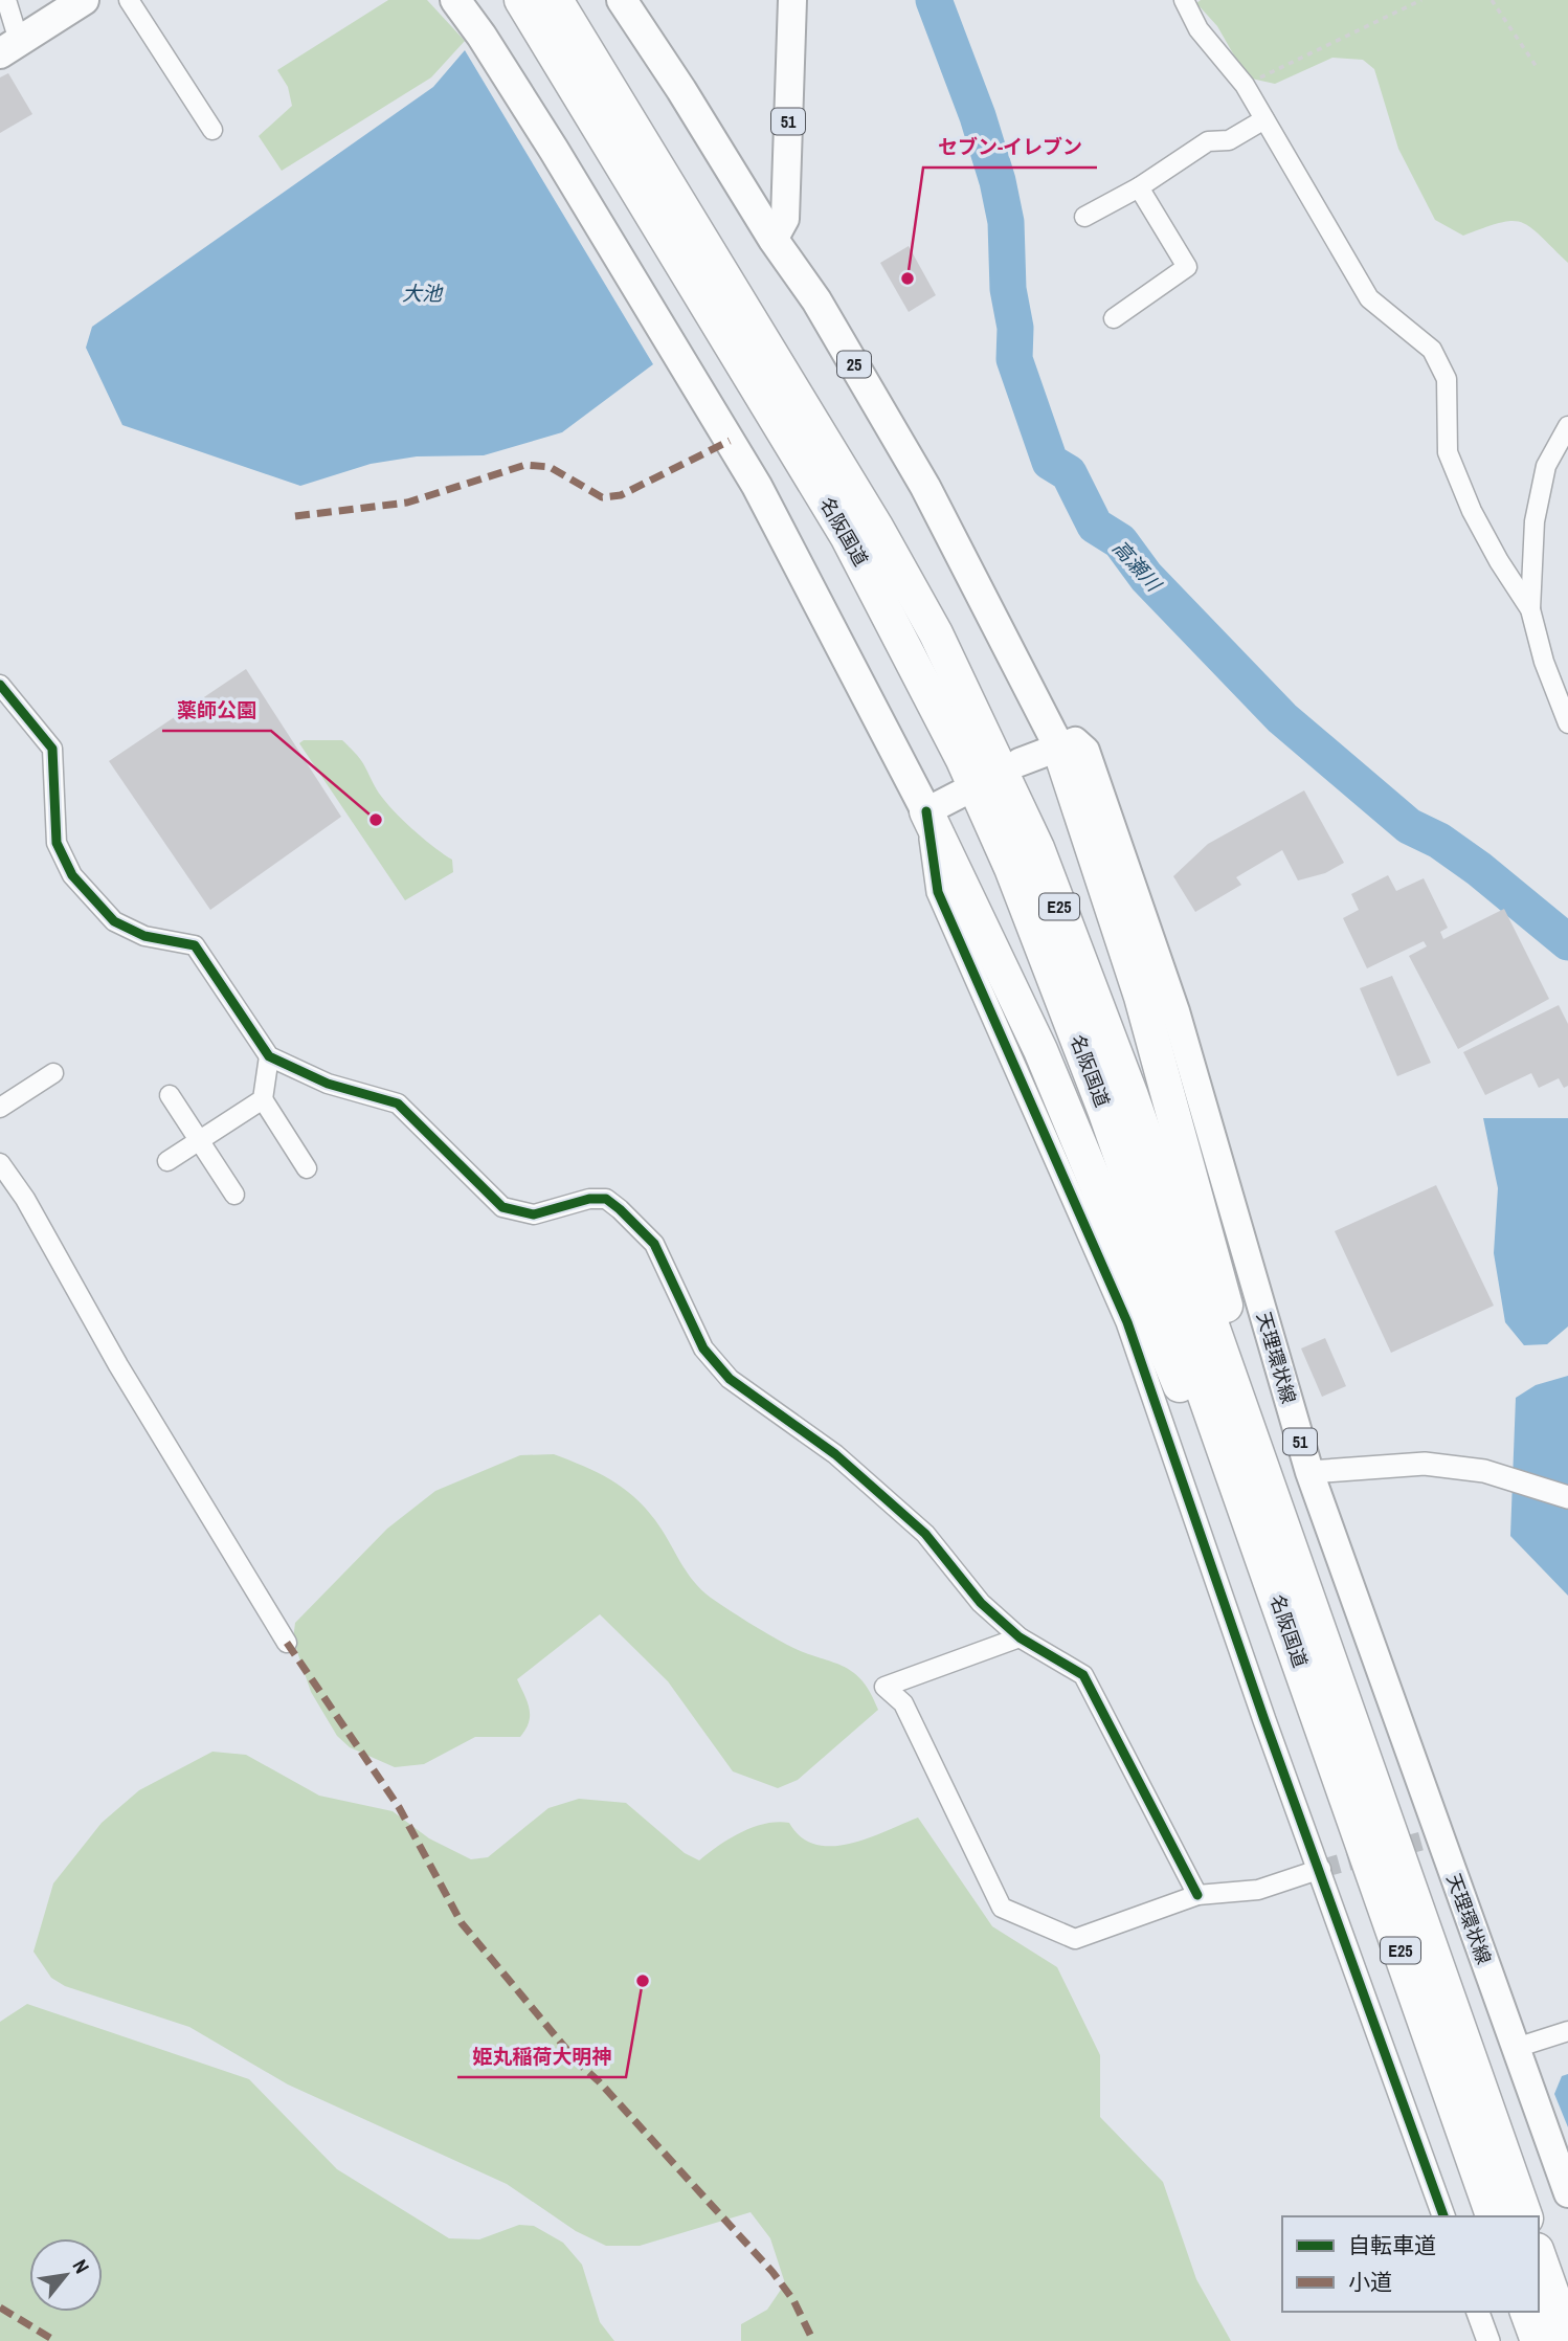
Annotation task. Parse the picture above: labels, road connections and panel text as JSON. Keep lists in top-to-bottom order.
{
  "streets": {
    "highway": ["25", "名阪国道", "E25"],
    "main road": ["51", "天理環状線"]
  },
  "crossings": [
    ["51", "25"],
    ["25", "E25"],
    ["25", "天理環状線"],
    ["名阪国道", "E25"],
    ["E25", "天理環状線"]
  ],
  "water": ["大池", "高瀬川"],
  "places": ["セブン-イレブン", "薬師公園", "姫丸稲荷大明神"],
  "legend": ["自転車道", "小道"],
  "north": "top right"
}
